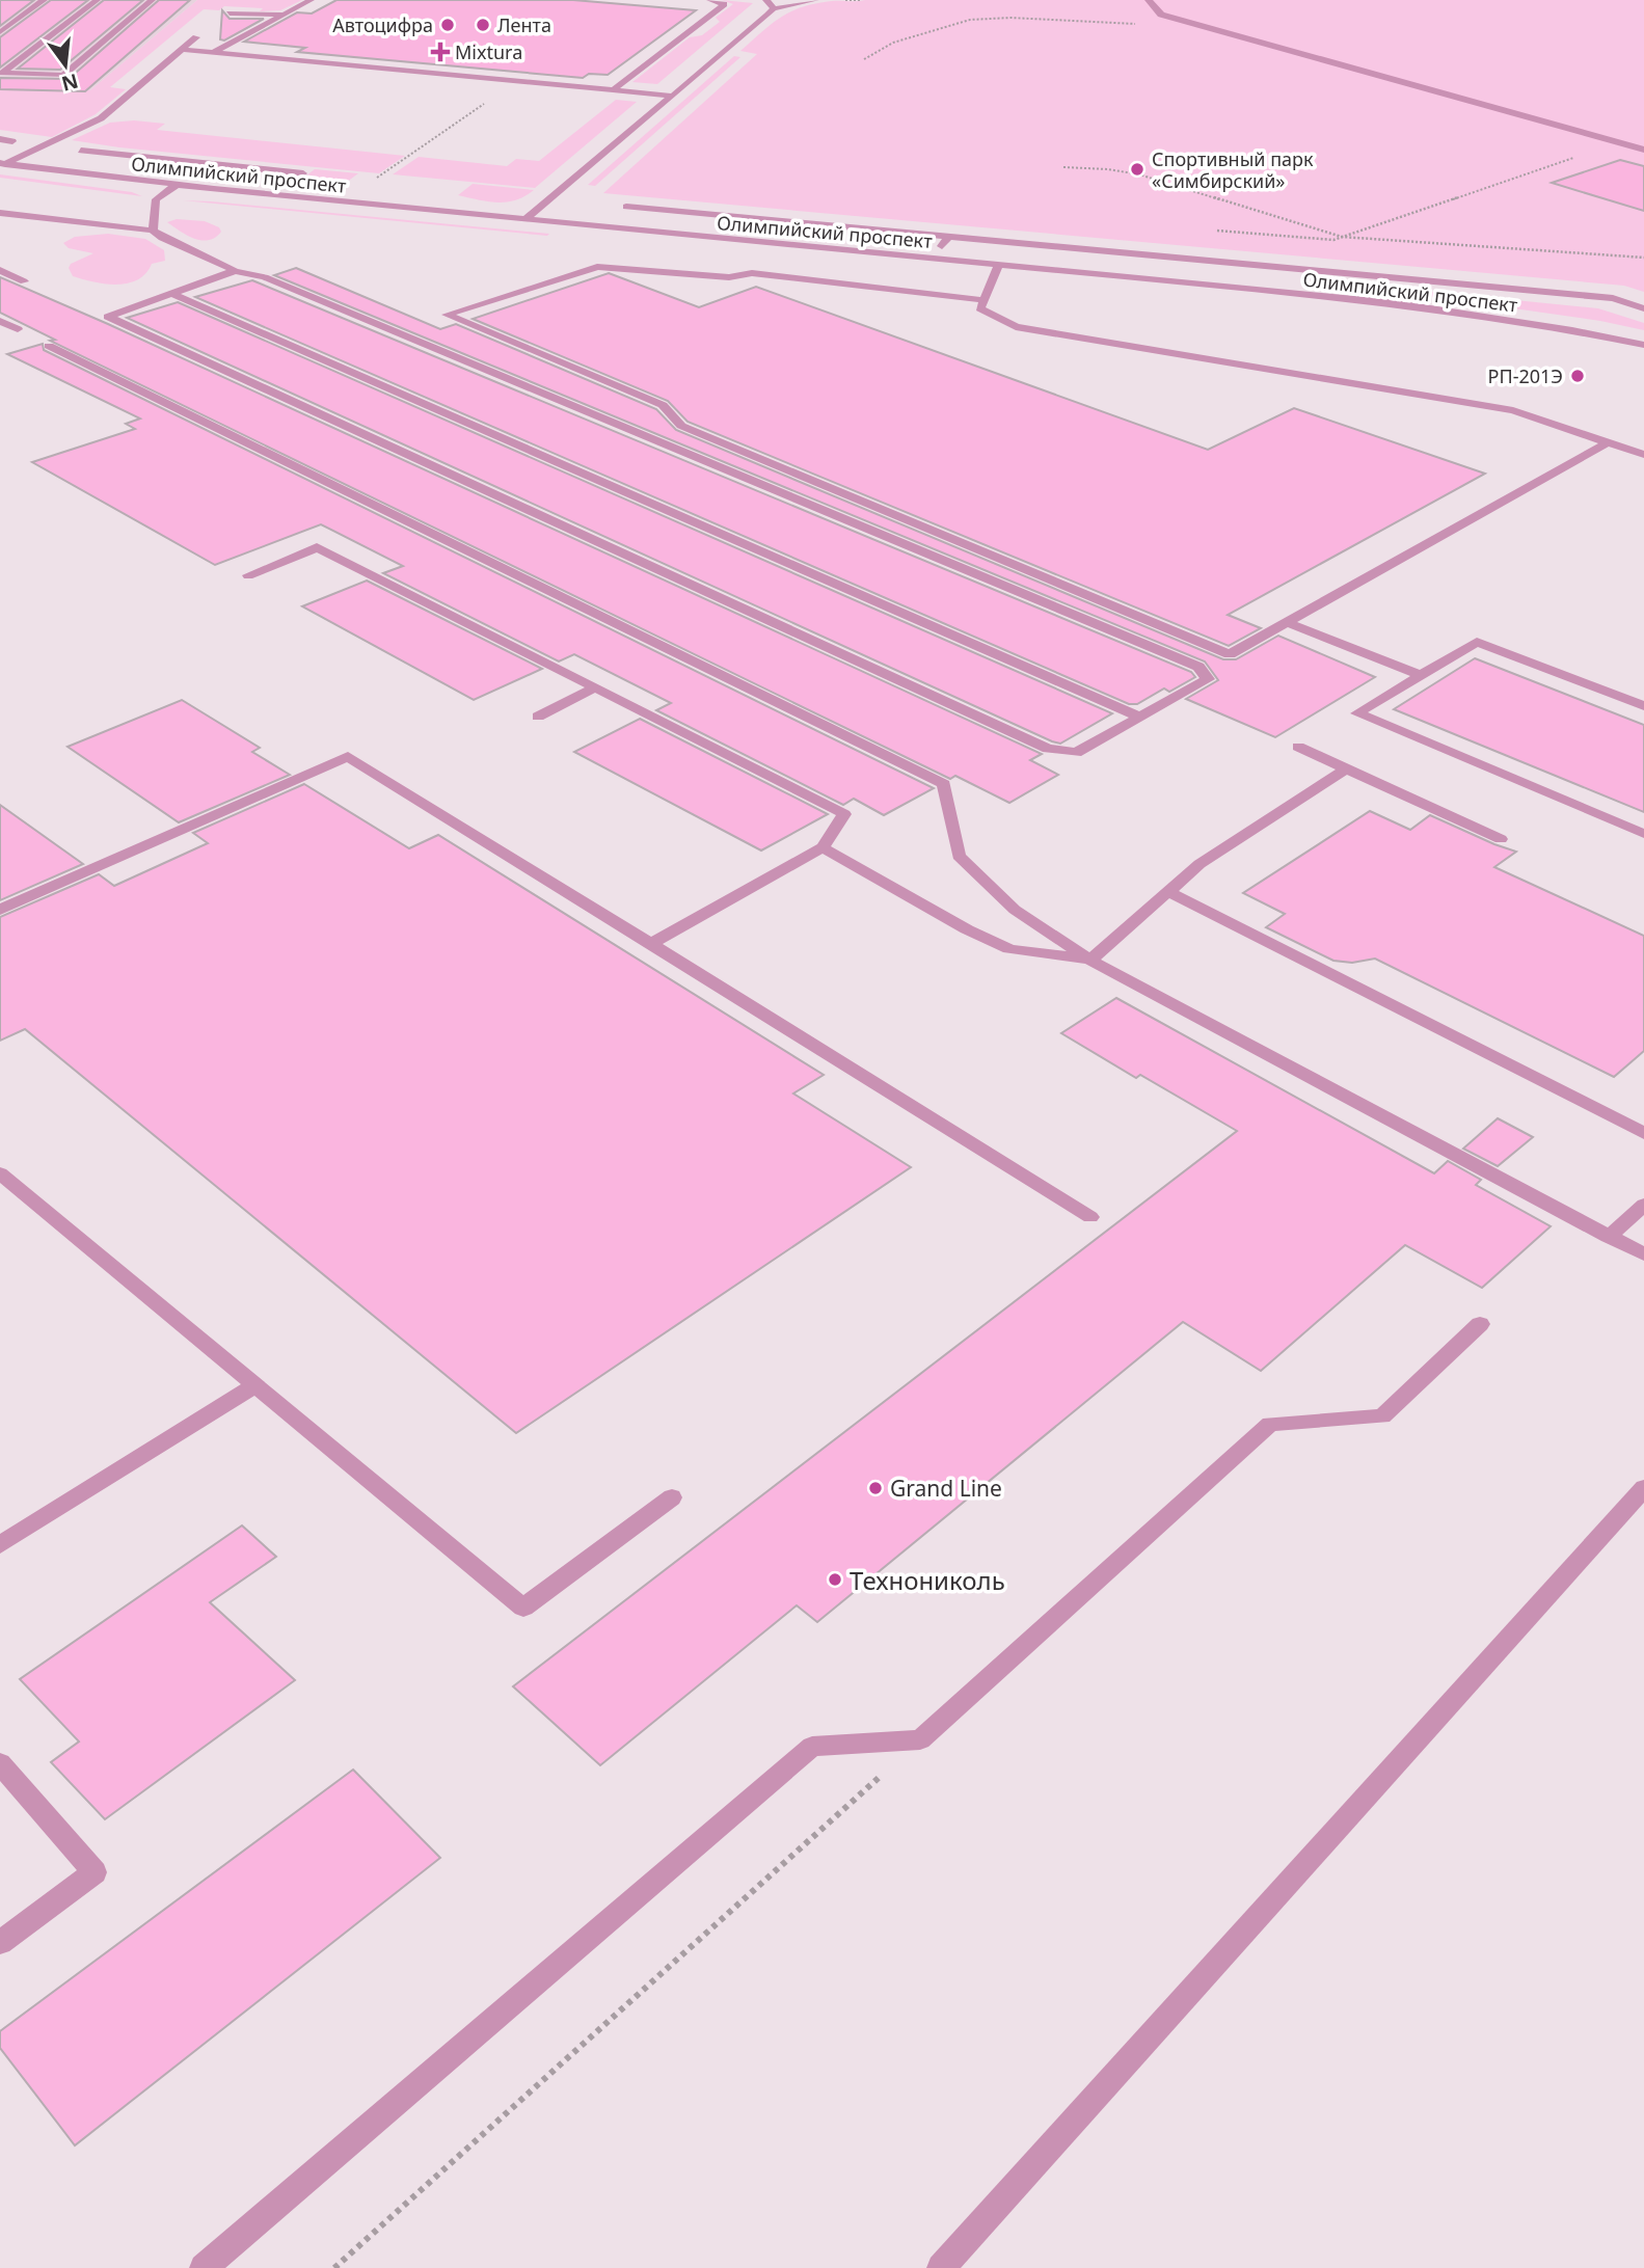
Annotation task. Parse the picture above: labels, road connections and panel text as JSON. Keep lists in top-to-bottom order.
{
  "streets": {
    "street": ["Олимпийский проспект"]
  },
  "places": {
    "other": [
      "Автоцифра",
      "Лента",
      "Спортивный парк «Симбирский»",
      "РП-201Э",
      "Grand Line",
      "Технониколь"
    ],
    "health": ["Mixtura"]
  },
  "north": "bottom"
}
